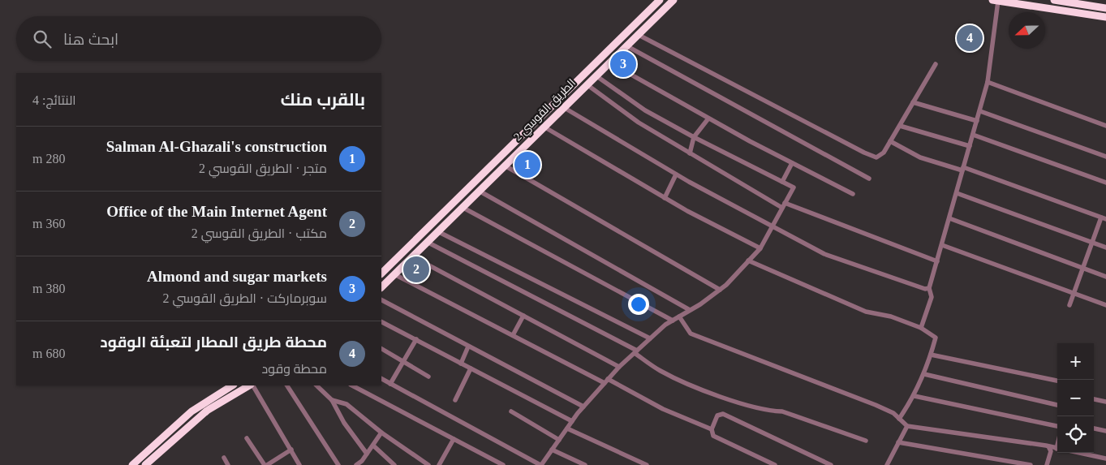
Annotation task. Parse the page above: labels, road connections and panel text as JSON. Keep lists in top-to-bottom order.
{
  "streets": {
    "highway": ["الطريق القوسي 2"]
  },
  "north": "left",
  "page": {
    "search": "ابحث هنا",
    "pins": [
      "4",
      "3",
      "1",
      "2"
    ],
    "heading": ["بالقرب منك", "النتائج: 4"],
    "list": [
      {
        "mark": "1",
        "name": "Salman Al-Ghazali's construction",
        "note": "متجر · الطريق القوسي 2",
        "value": "280 m"
      },
      {
        "mark": "2",
        "name": "Office of the Main Internet Agent",
        "note": "مكتب · الطريق القوسي 2",
        "value": "360 m"
      },
      {
        "mark": "3",
        "name": "Almond and sugar markets",
        "note": "سوبرماركت · الطريق القوسي 2",
        "value": "380 m"
      },
      {
        "mark": "4",
        "name": "محطة طريق المطار لتعبئة الوقود",
        "note": "محطة وقود",
        "value": "680 m"
      }
    ],
    "map_buttons": ["+", "−"]
  }
}
